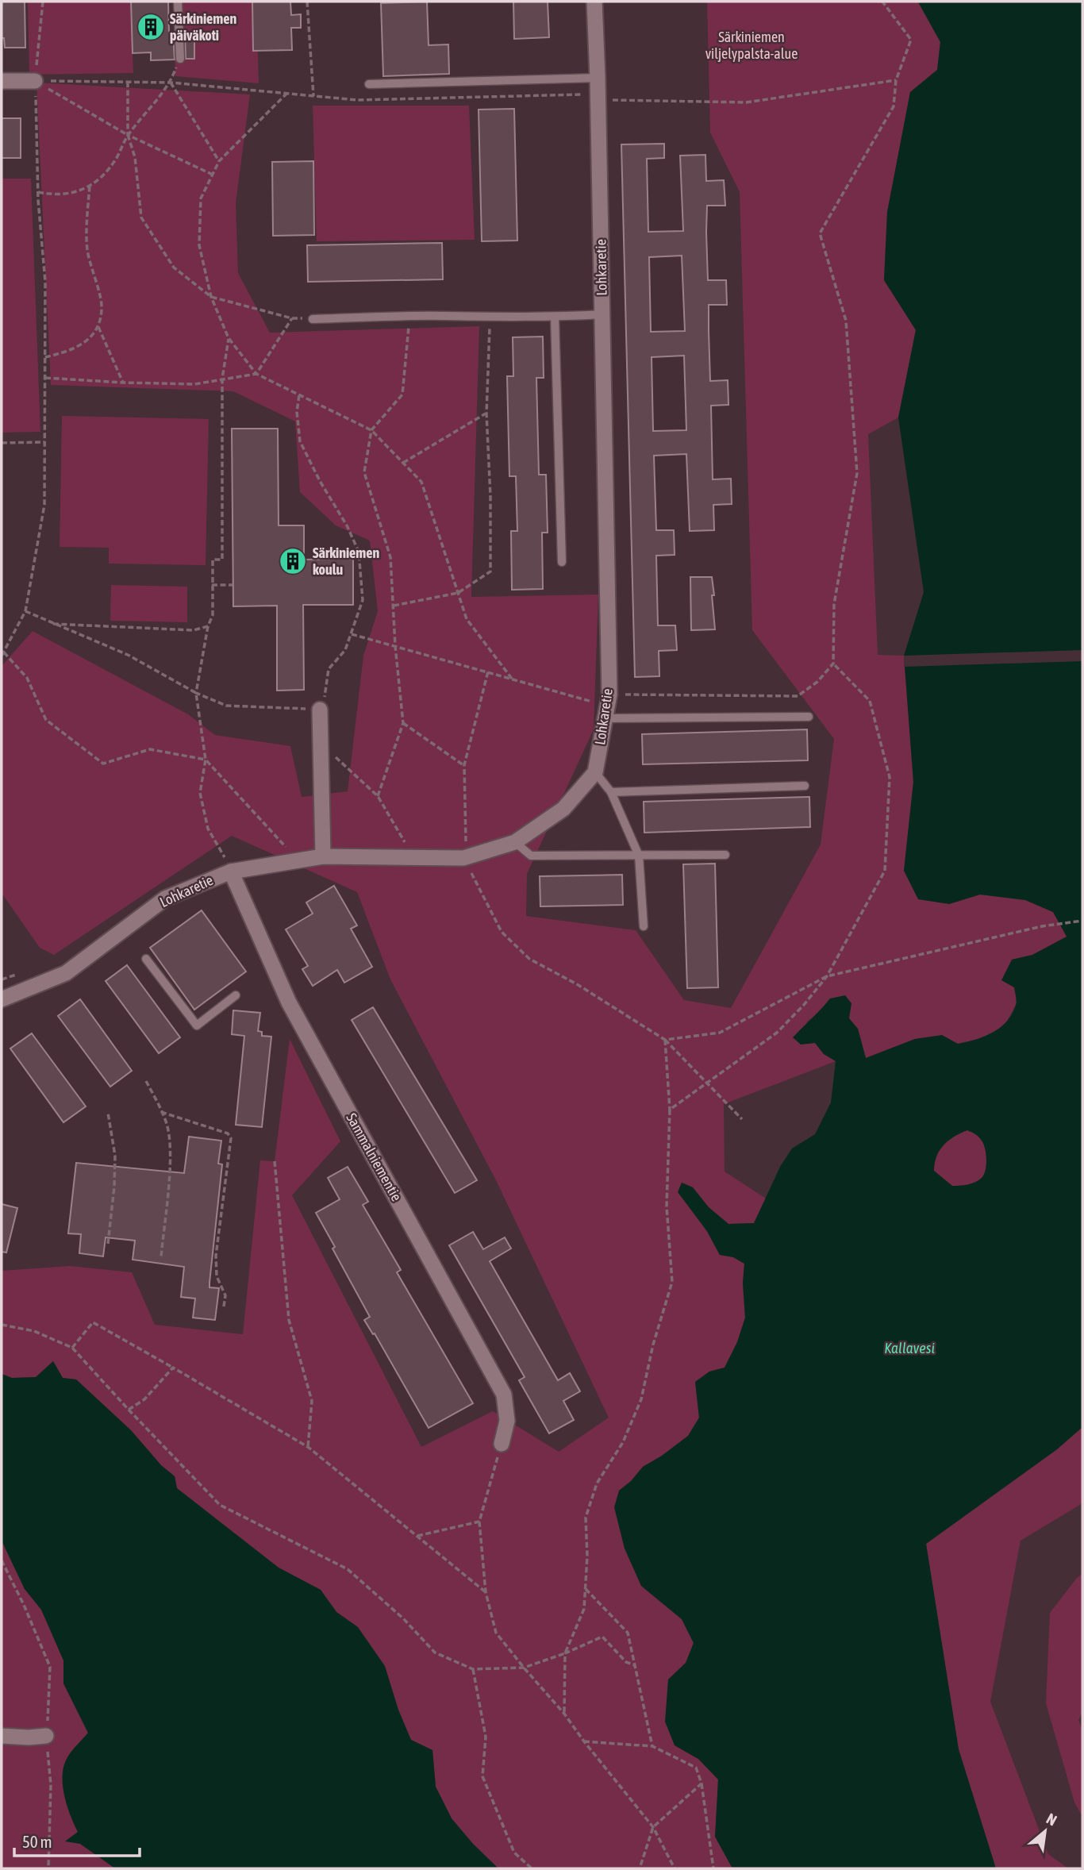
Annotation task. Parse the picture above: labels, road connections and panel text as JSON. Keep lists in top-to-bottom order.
{
  "streets": {
    "street": ["Lohkaretie", "Sammalniementie"]
  },
  "crossings": [
    ["Lohkaretie", "Sammalniementie"]
  ],
  "water": ["Kallavesi"],
  "parks": ["Särkiniemen viljelypalsta-alue"],
  "places": {
    "building": ["Särkiniemen päiväkoti", "Särkiniemen koulu"]
  },
  "scale_bar": "50 m",
  "north": "top right"
}
